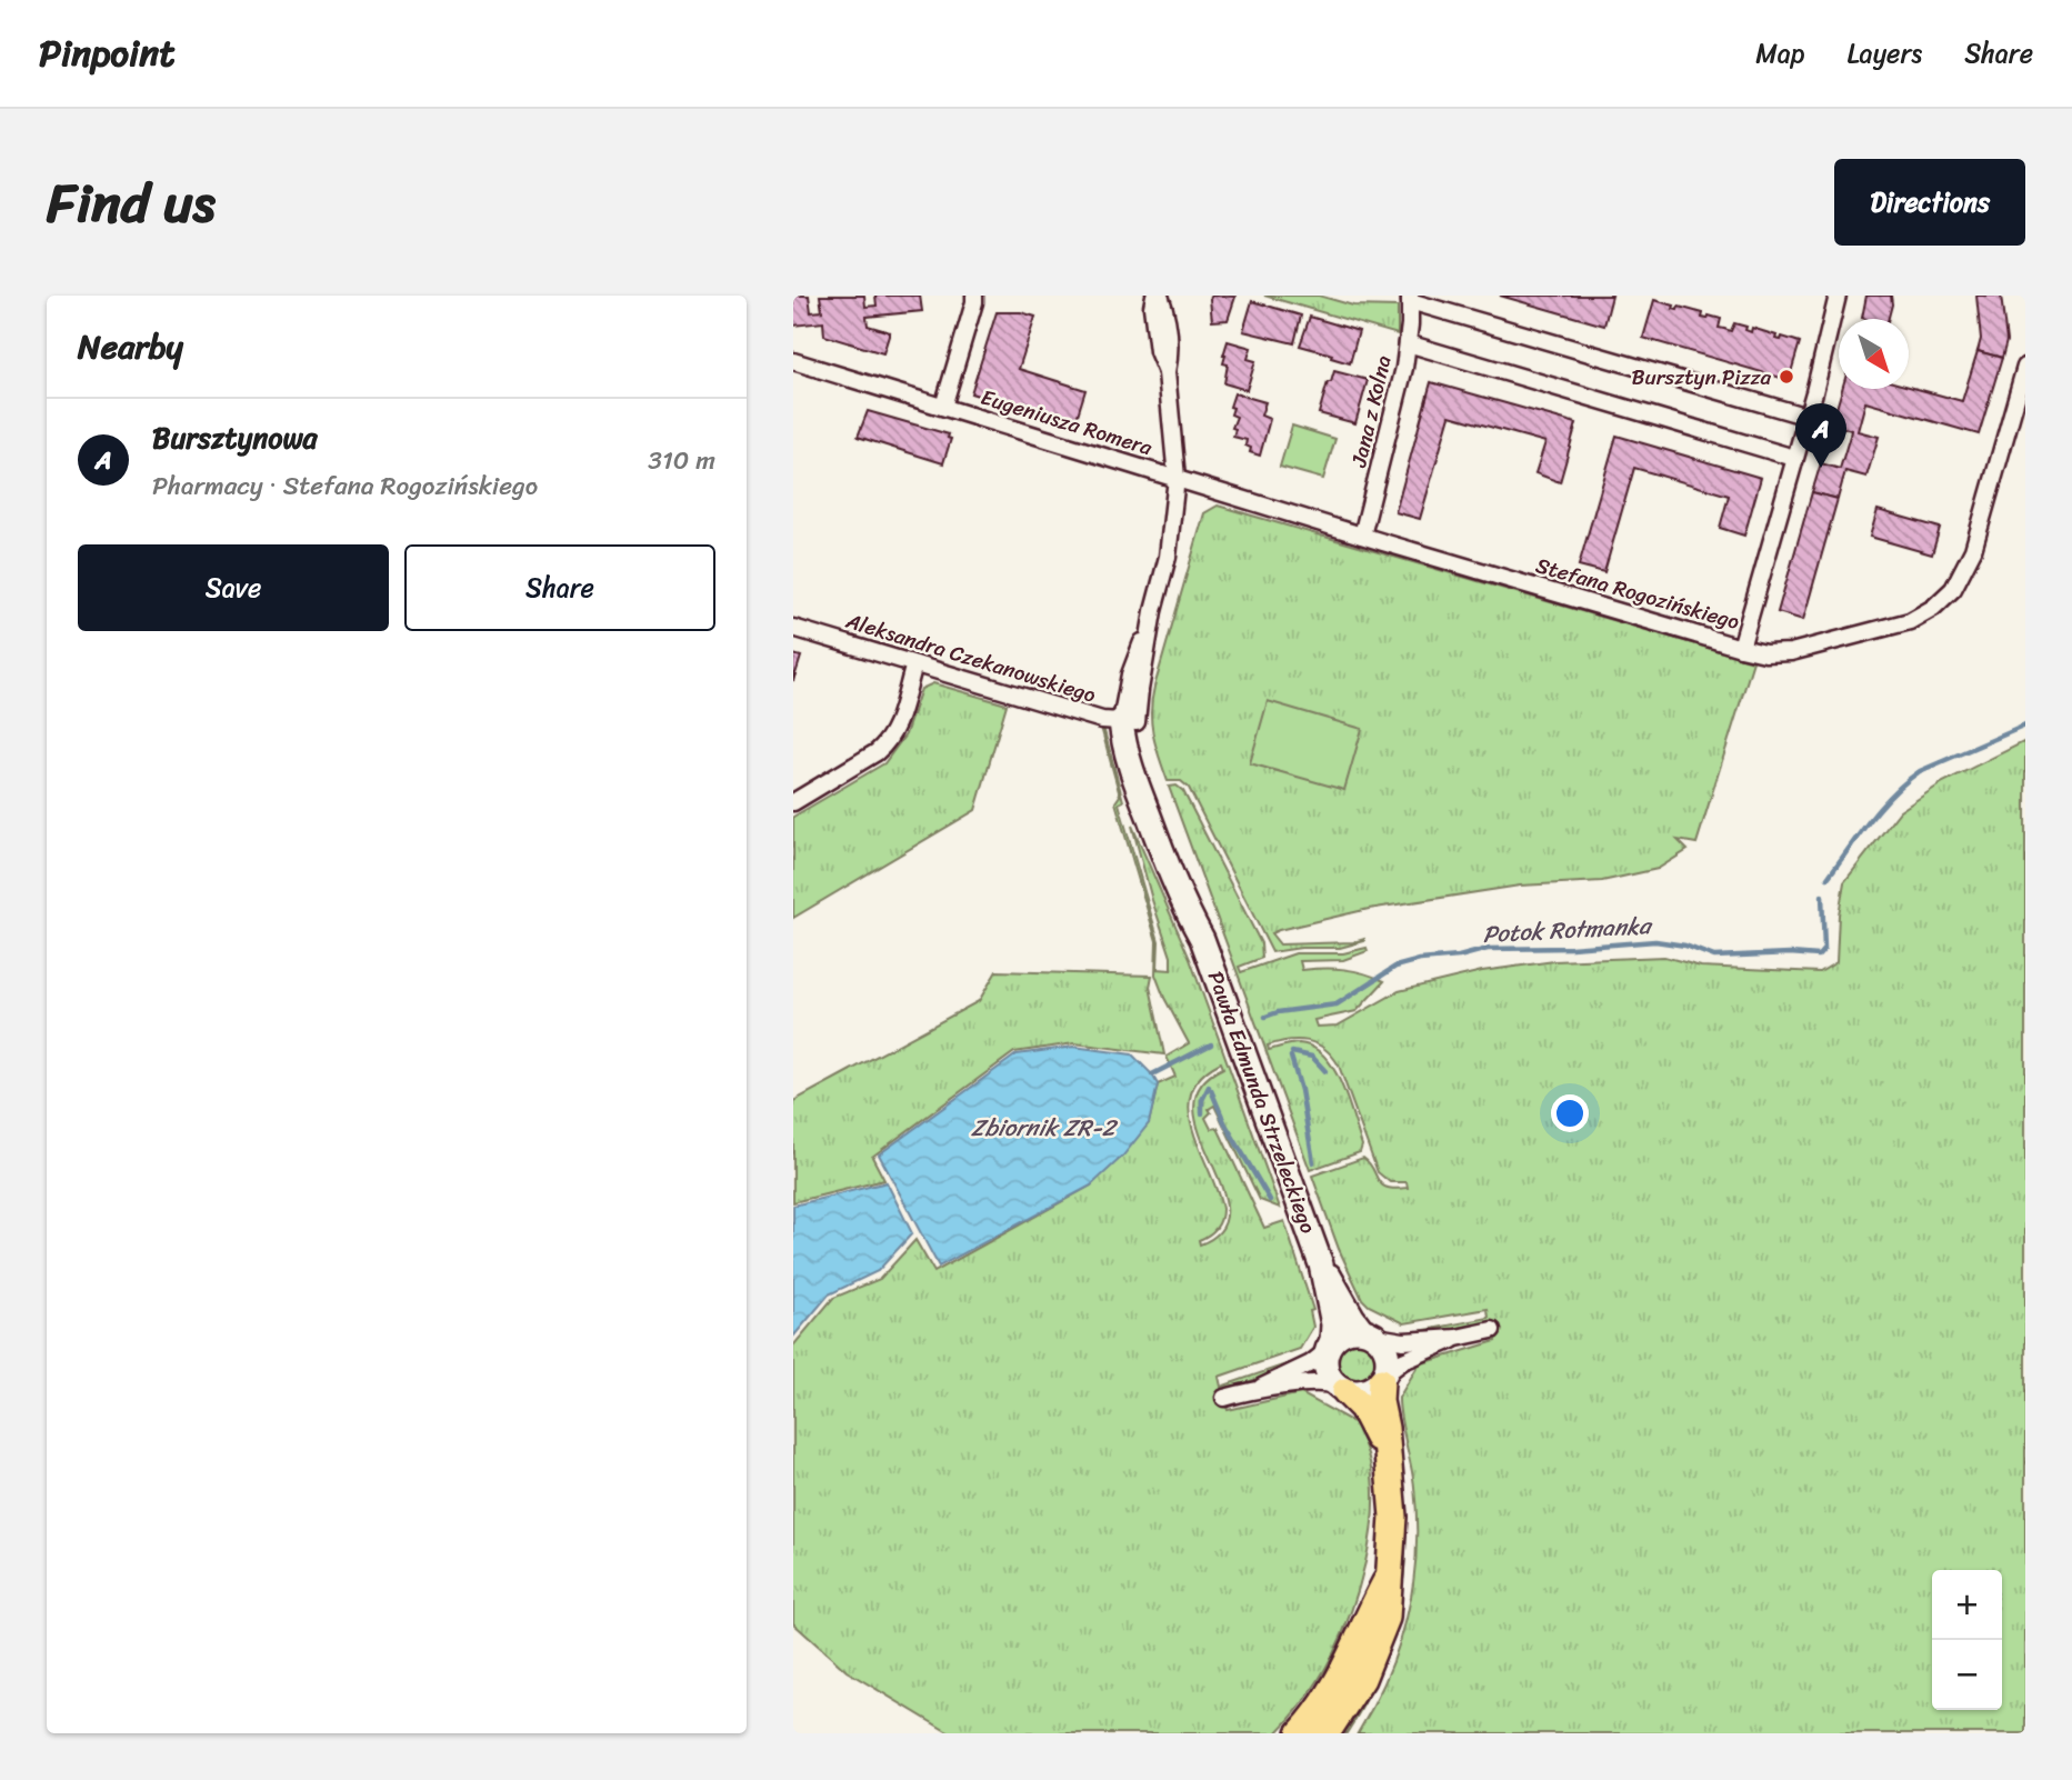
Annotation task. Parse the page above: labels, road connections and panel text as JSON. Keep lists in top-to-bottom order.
{
  "streets": {
    "main road": ["Pawła Edmunda Strzeleckiego"],
    "street": [
      "Jana z Kolna",
      "Eugeniusza Romera",
      "Stefana Rogozińskiego",
      "Aleksandra Czekanowskiego"
    ]
  },
  "crossings": [
    ["Jana z Kolna", "Stefana Rogozińskiego"],
    ["Eugeniusza Romera", "Stefana Rogozińskiego"],
    ["Eugeniusza Romera", "Pawła Edmunda Strzeleckiego"],
    ["Stefana Rogozińskiego", "Pawła Edmunda Strzeleckiego"],
    ["Aleksandra Czekanowskiego", "Pawła Edmunda Strzeleckiego"]
  ],
  "water": ["Potok Rotmanka", "Zbiornik ZR-2"],
  "places": ["Bursztyn Pizza"],
  "north": "bottom right",
  "page": {
    "header": "Pinpoint",
    "nav": ["Map", "Layers", "Share"],
    "title": "Find us",
    "buttons": [
      "Directions",
      ["Save", "Share"]
    ],
    "heading": "Nearby",
    "list": [
      {
        "mark": "A",
        "name": "Bursztynowa",
        "note": "Pharmacy · Stefana Rogozińskiego",
        "value": "310 m"
      }
    ],
    "pins": "A",
    "map_buttons": ["+", "−"]
  }
}
